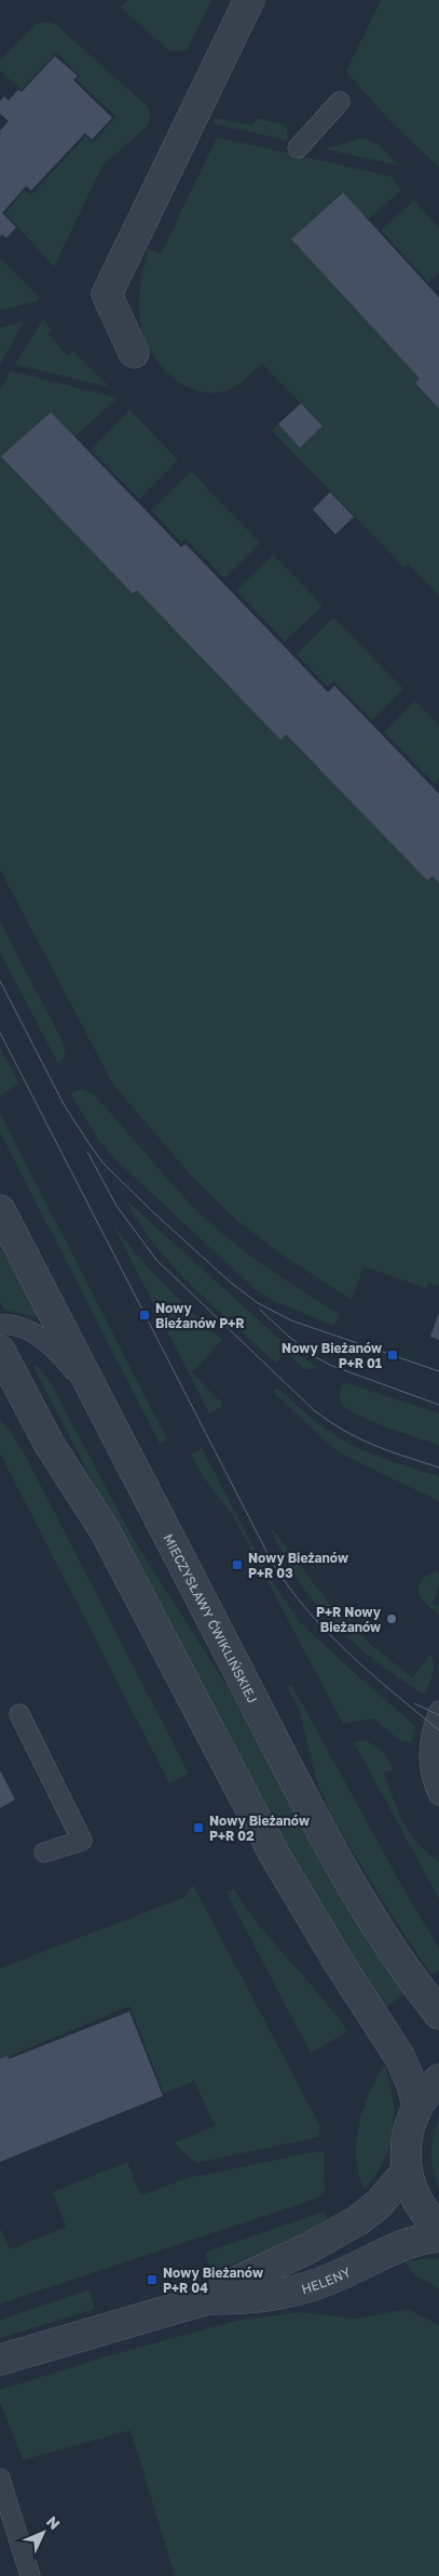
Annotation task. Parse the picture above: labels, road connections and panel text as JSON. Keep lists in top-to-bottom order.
{
  "streets": {
    "street": ["MIECZYSŁAWY ĆWIKLIŃSKIEJ", "HELENY"]
  },
  "places": {
    "transit": [
      "Nowy Bieżanów P+R",
      "Nowy Bieżanów P+R 01",
      "Nowy Bieżanów P+R 03",
      "Nowy Bieżanów P+R 02",
      "Nowy Bieżanów P+R 04"
    ],
    "other": ["P+R Nowy Bieżanów"]
  },
  "north": "top right"
}
